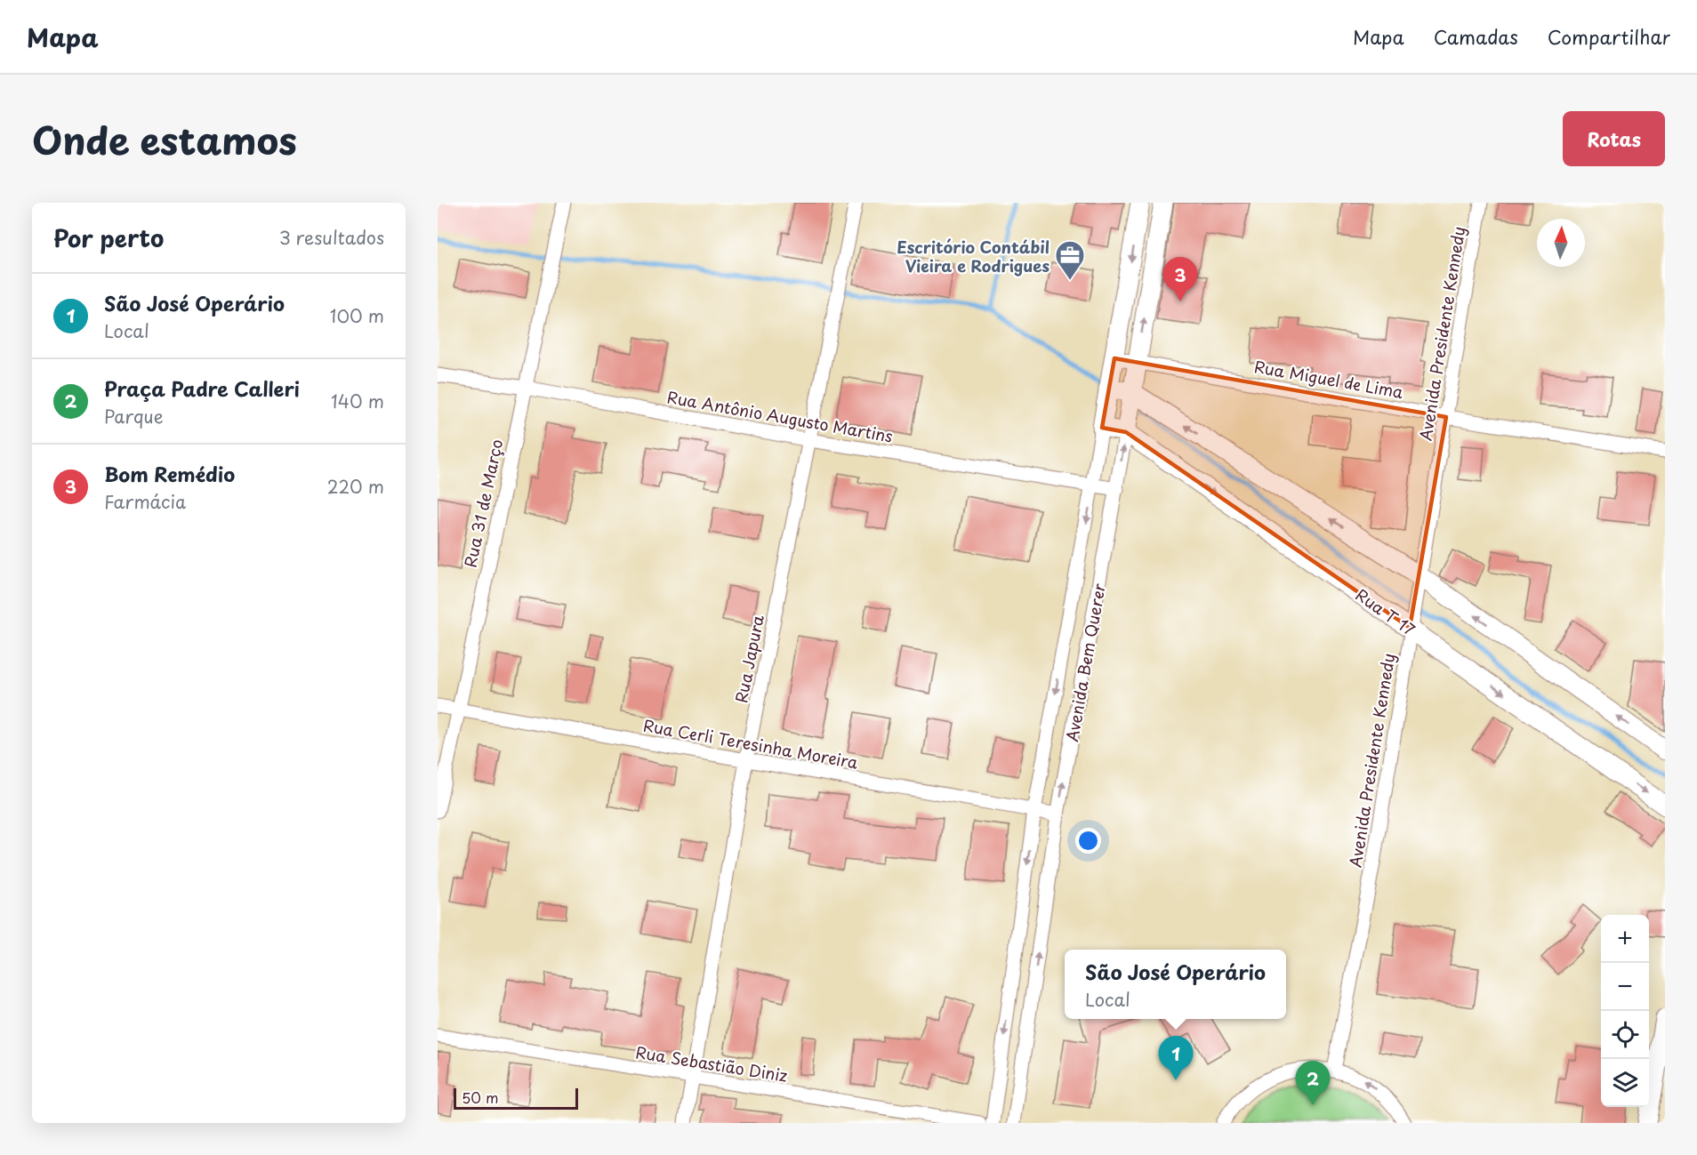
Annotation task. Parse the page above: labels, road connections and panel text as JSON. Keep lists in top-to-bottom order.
{
  "streets": {
    "street": [
      "Avenida Presidente Kennedy",
      "Rua Miguel de Lima",
      "Rua Antônio Augusto Martins",
      "Rua 31 de Março",
      "Rua T 17",
      "Rua Japura",
      "Avenida Bem Querer",
      "Rua Cerli Teresinha Moreira",
      "Rua Sebastião Diniz"
    ]
  },
  "crossings": [
    ["Avenida Presidente Kennedy", "Rua Miguel de Lima"],
    ["Avenida Presidente Kennedy", "Rua T 17"],
    ["Rua Miguel de Lima", "Avenida Bem Querer"],
    ["Rua Antônio Augusto Martins", "Rua 31 de Março"],
    ["Rua Antônio Augusto Martins", "Rua Japura"],
    ["Rua Antônio Augusto Martins", "Avenida Bem Querer"],
    ["Rua 31 de Março", "Rua Cerli Teresinha Moreira"],
    ["Rua T 17", "Avenida Bem Querer"],
    ["Rua Japura", "Rua Cerli Teresinha Moreira"],
    ["Rua Japura", "Rua Sebastião Diniz"],
    ["Avenida Bem Querer", "Rua Cerli Teresinha Moreira"]
  ],
  "places": {
    "office": ["Escritório Contábil Vieira e Rodrigues"]
  },
  "scale_bar": "50 m",
  "north": "top",
  "page": {
    "header": "Mapa",
    "nav": ["Mapa", "Camadas", "Compartilhar"],
    "title": "Onde estamos",
    "buttons": "Rotas",
    "heading": ["Por perto", "3 resultados"],
    "pins": ["3", "1", "2"],
    "list": [
      {
        "mark": "1",
        "name": "São José Operário",
        "note": "Local",
        "value": "100 m"
      },
      {
        "mark": "2",
        "name": "Praça Padre Calleri",
        "note": "Parque",
        "value": "140 m"
      },
      {
        "mark": "3",
        "name": "Bom Remédio",
        "note": "Farmácia",
        "value": "220 m"
      }
    ],
    "map_buttons": ["+", "−"],
    "popup": ["São José Operário", "Local"],
    "scale": "50 m"
  }
}
